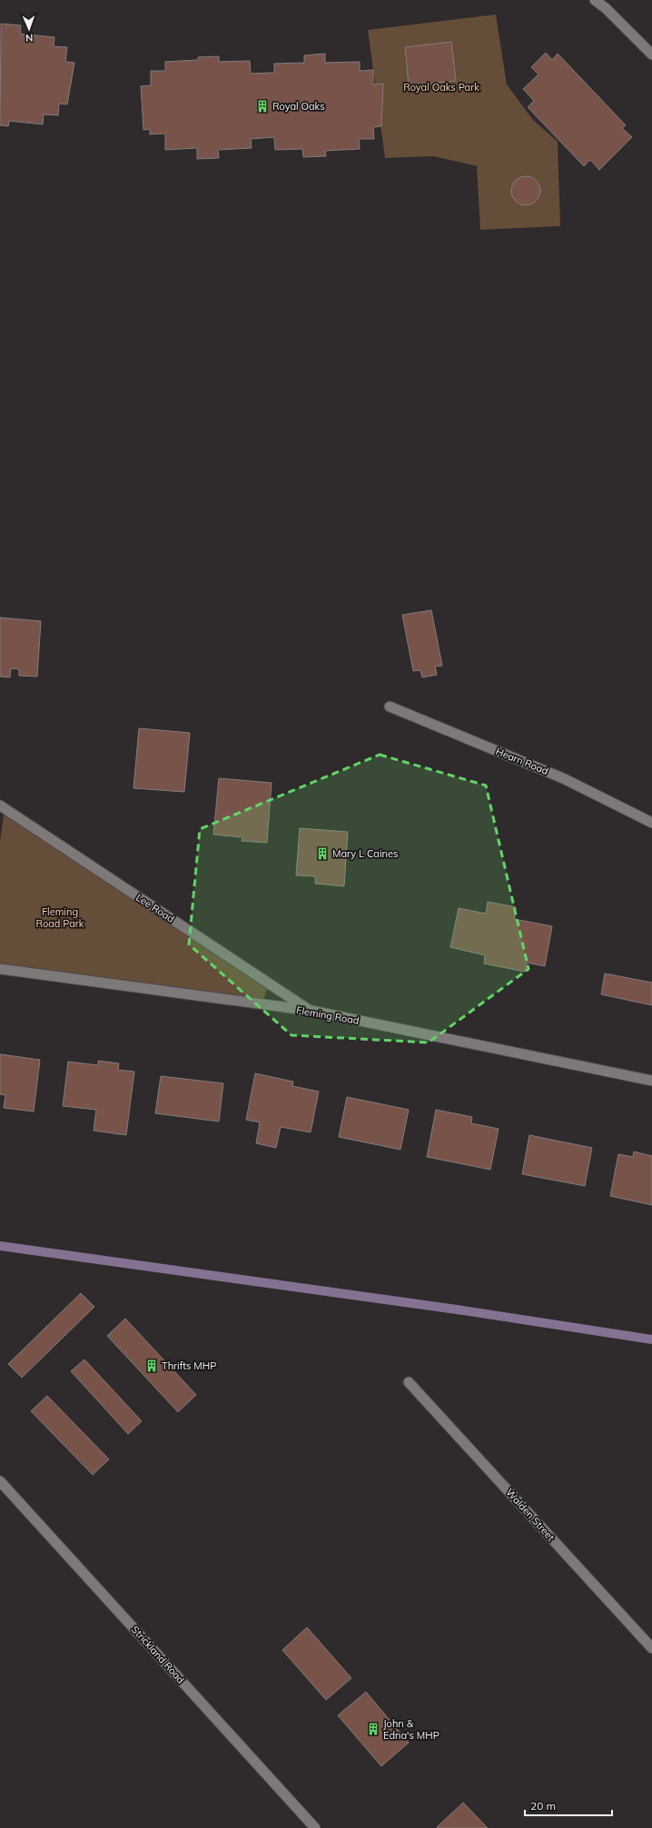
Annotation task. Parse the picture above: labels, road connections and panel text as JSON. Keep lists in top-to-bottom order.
{
  "streets": {
    "street": [
      "Hearn Road",
      "Lee Road",
      "Fleming Road",
      "Walden Street",
      "Strickland Road"
    ]
  },
  "crossings": [
    ["Lee Road", "Fleming Road"]
  ],
  "parks": ["Royal Oaks Park", "Fleming Road Park"],
  "places": {
    "building": [
      "Royal Oaks",
      "Mary L Caines",
      "Thrifts MHP",
      "John & Edna's MHP"
    ]
  },
  "scale_bar": "20 m",
  "north": "bottom"
}
